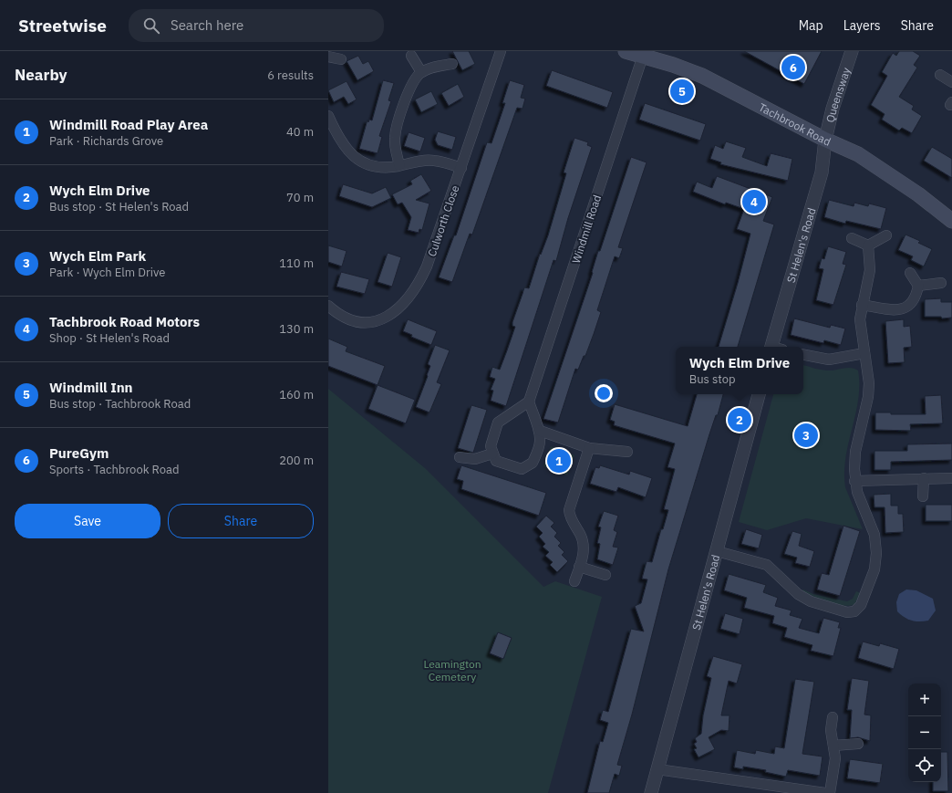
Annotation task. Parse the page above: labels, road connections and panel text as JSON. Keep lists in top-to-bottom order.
{
  "streets": {
    "main road": ["Tachbrook Road"],
    "street": [
      "Queensway",
      "Culworth Close",
      "Windmill Road",
      "St Helen's Road"
    ]
  },
  "crossings": [
    ["Queensway", "Tachbrook Road"],
    ["Queensway", "St Helen's Road"],
    ["Tachbrook Road", "Windmill Road"],
    ["Tachbrook Road", "St Helen's Road"]
  ],
  "parks": ["Leamington Cemetery"],
  "page": {
    "header": "Streetwise",
    "search": "Search here",
    "nav": ["Map", "Layers", "Share"],
    "heading": ["Nearby", "6 results"],
    "pins": [
      "6",
      "5",
      "4",
      "2",
      "3",
      "1"
    ],
    "list": [
      {
        "mark": "1",
        "name": "Windmill Road Play Area",
        "note": "Park · Richards Grove",
        "value": "40 m"
      },
      {
        "mark": "2",
        "name": "Wych Elm Drive",
        "note": "Bus stop · St Helen's Road",
        "value": "70 m"
      },
      {
        "mark": "3",
        "name": "Wych Elm Park",
        "note": "Park · Wych Elm Drive",
        "value": "110 m"
      },
      {
        "mark": "4",
        "name": "Tachbrook Road Motors",
        "note": "Shop · St Helen's Road",
        "value": "130 m"
      },
      {
        "mark": "5",
        "name": "Windmill Inn",
        "note": "Bus stop · Tachbrook Road",
        "value": "160 m"
      },
      {
        "mark": "6",
        "name": "PureGym",
        "note": "Sports · Tachbrook Road",
        "value": "200 m"
      }
    ],
    "popup": ["Wych Elm Drive", "Bus stop"],
    "buttons": ["Save", "Share"],
    "map_buttons": ["+", "−"]
  }
}
